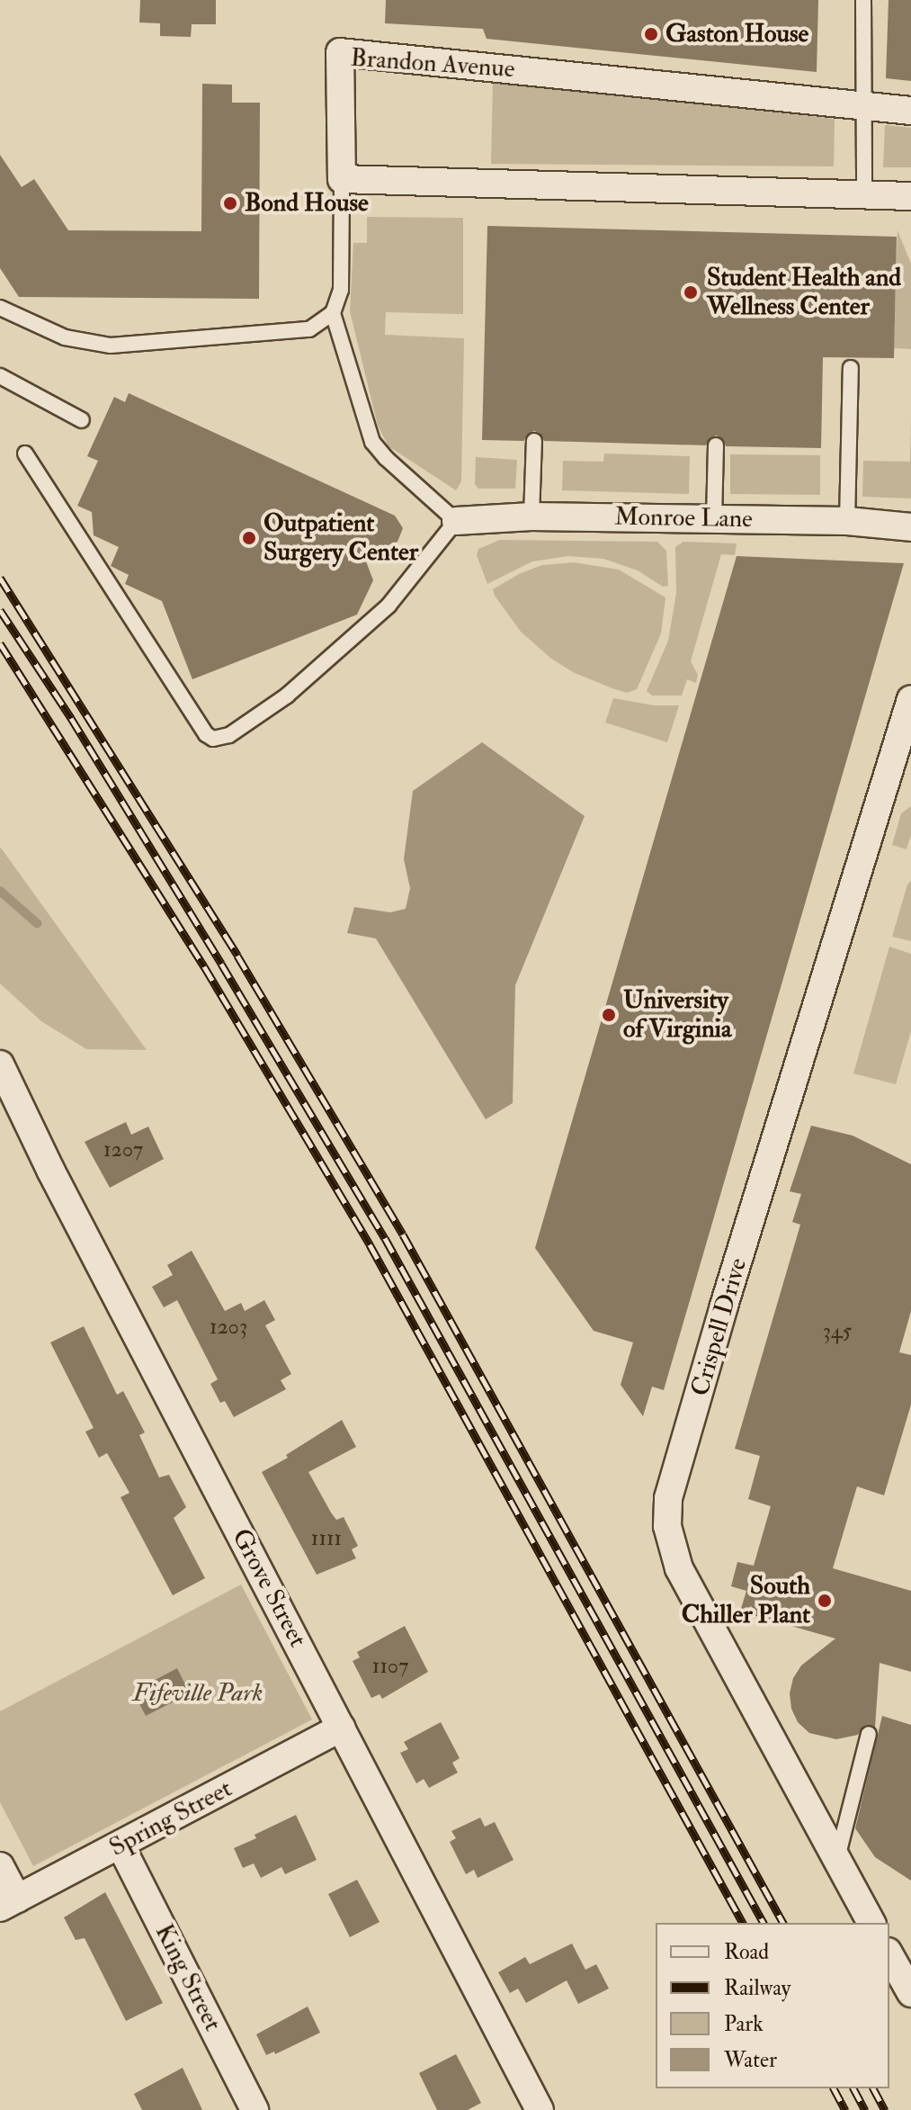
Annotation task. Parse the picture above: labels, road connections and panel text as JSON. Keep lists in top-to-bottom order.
{
  "streets": {
    "street": [
      "Brandon Avenue",
      "Monroe Lane",
      "Crispell Drive",
      "Grove Street",
      "Spring Street",
      "King Street"
    ]
  },
  "crossings": [
    ["Grove Street", "Spring Street"],
    ["Spring Street", "King Street"]
  ],
  "parks": ["Fifeville Park"],
  "places": [
    "Gaston House",
    "Bond House",
    "Student Health and Wellness Center",
    "Outpatient Surgery Center",
    "University of Virginia",
    "South Chiller Plant"
  ],
  "house_numbers": [
    "1207",
    "1203",
    "345",
    "1111",
    "1107"
  ],
  "legend": [
    "Road",
    "Railway",
    "Park",
    "Water"
  ]
}
